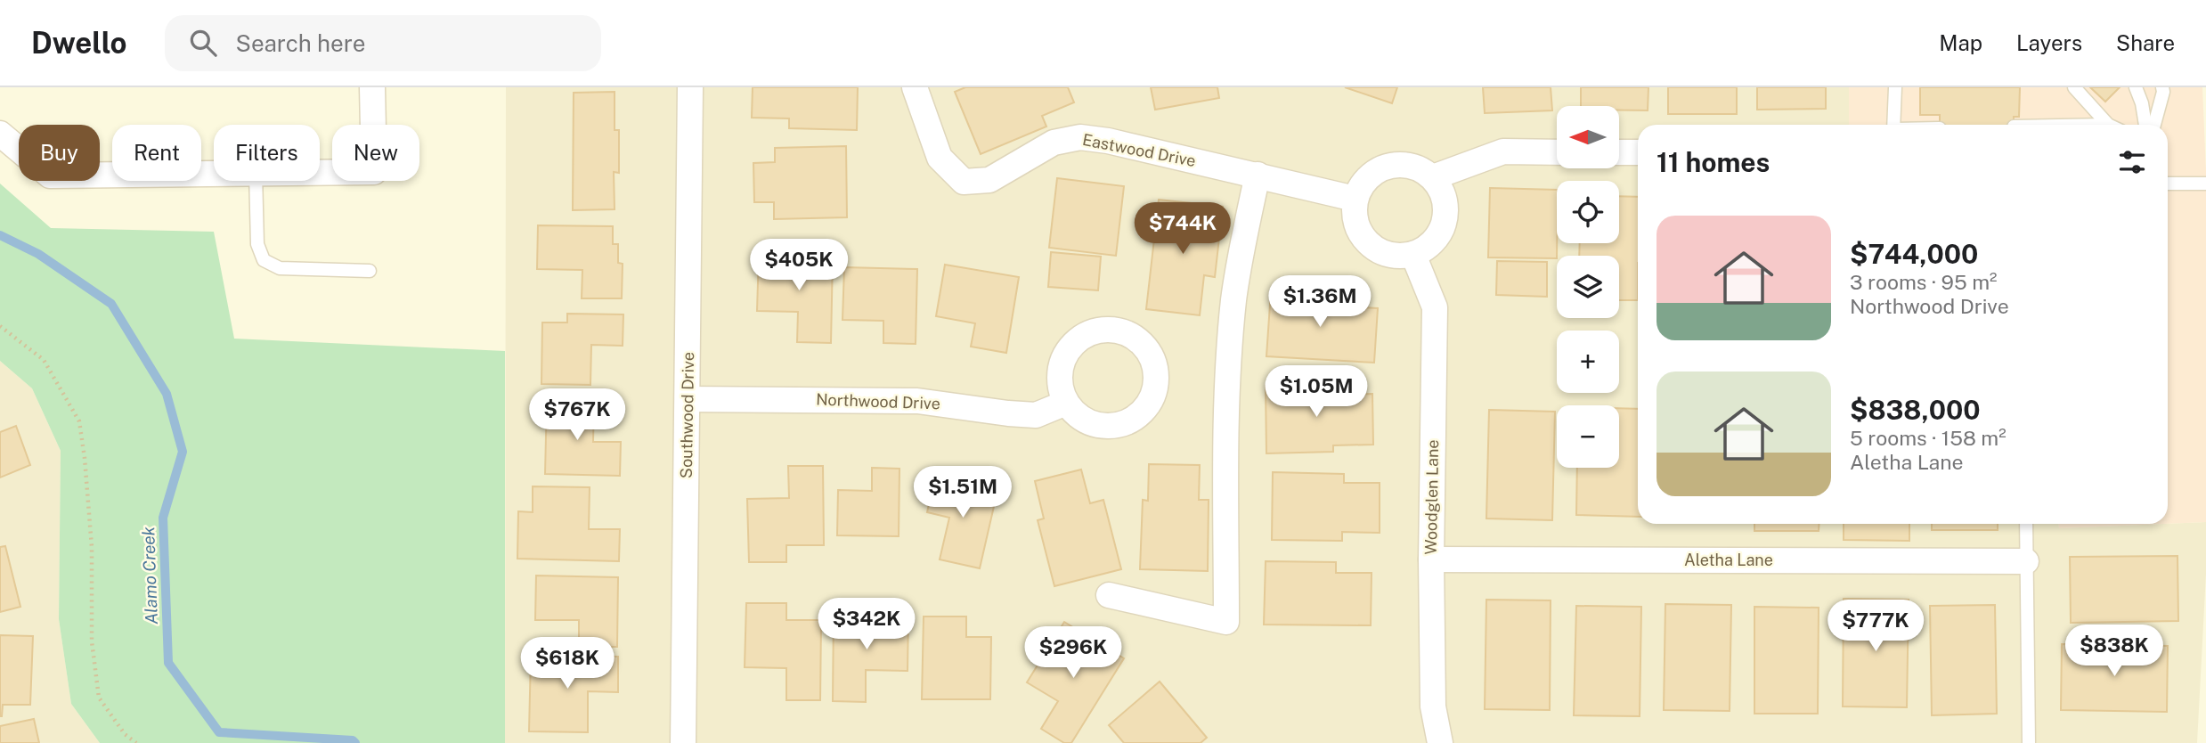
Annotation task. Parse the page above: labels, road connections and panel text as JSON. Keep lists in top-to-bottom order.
{
  "streets": {
    "street": [
      "Eastwood Drive",
      "Northwood Drive",
      "Southwood Drive",
      "Woodglen Lane",
      "Aletha Lane"
    ]
  },
  "crossings": [
    ["Eastwood Drive", "Woodglen Lane"],
    ["Northwood Drive", "Southwood Drive"],
    ["Woodglen Lane", "Aletha Lane"]
  ],
  "water": ["Alamo Creek"],
  "north": "left",
  "page": {
    "header": "Dwello",
    "search": "Search here",
    "nav": ["Map", "Layers", "Share"],
    "map_buttons": ["+", "−"],
    "chip": [
      "Buy",
      "Rent",
      "Filters",
      "New"
    ],
    "heading": "11 homes",
    "list": [
      {
        "name": "$744,000",
        "note": "3 rooms · 95 m² · Northwood Drive"
      },
      {
        "name": "$838,000",
        "note": "5 rooms · 158 m² · Aletha Lane"
      }
    ],
    "price": [
      "$744K",
      "$405K",
      "$1.36M",
      "$1.05M",
      "$767K",
      "$1.51M",
      "$342K",
      "$777K",
      "$838K",
      "$296K",
      "$618K"
    ]
  }
}
